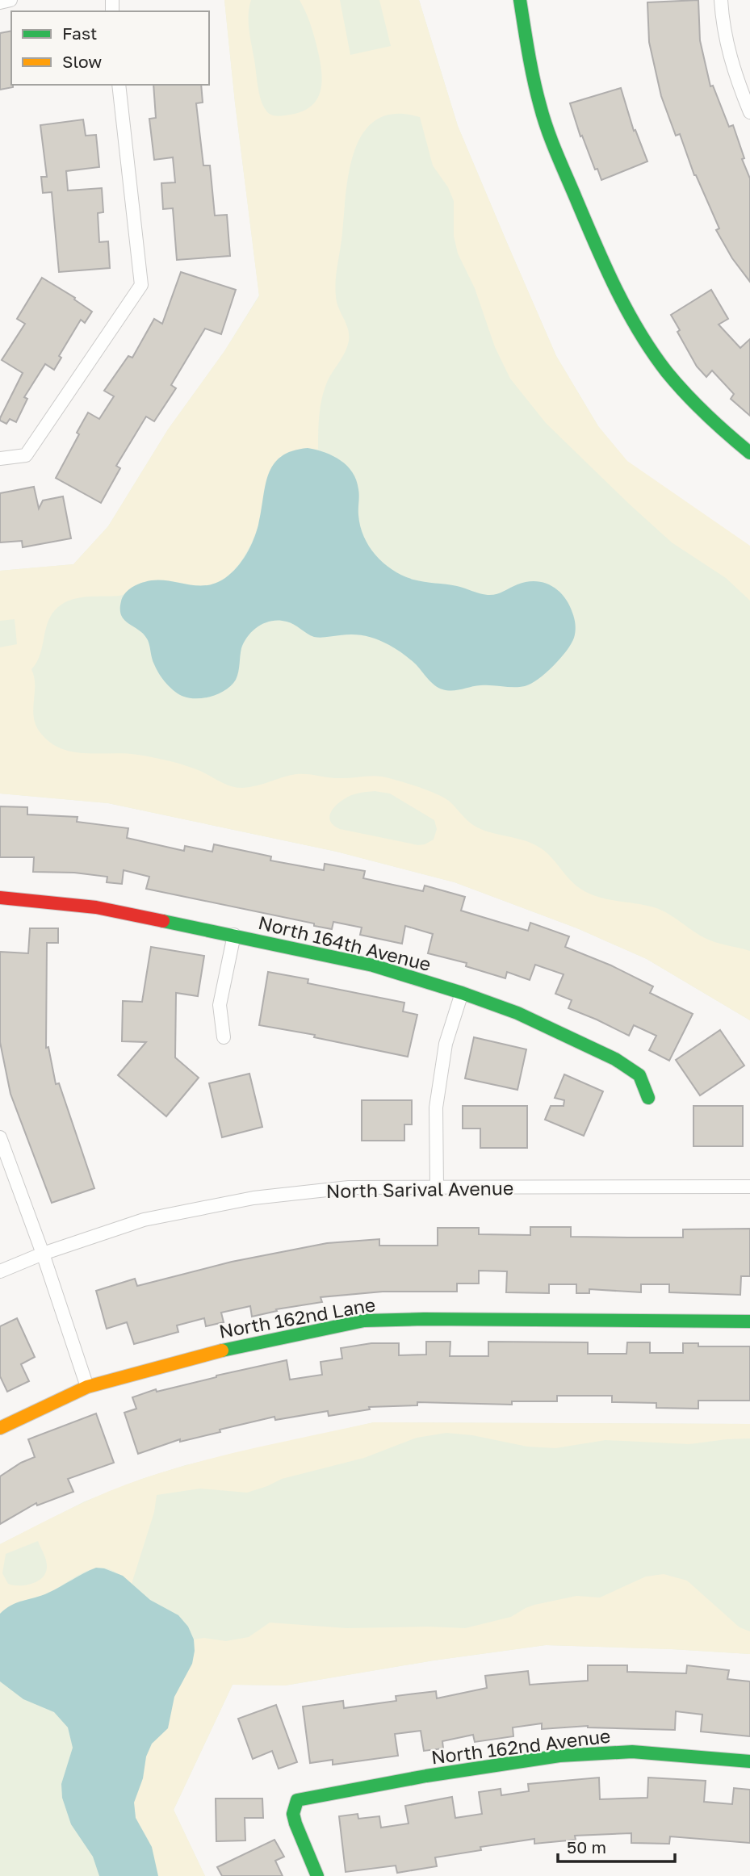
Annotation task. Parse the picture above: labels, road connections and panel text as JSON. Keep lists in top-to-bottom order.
{
  "streets": {
    "street": [
      "North 164th Avenue",
      "North Sarival Avenue",
      "North 162nd Lane",
      "North 162nd Avenue"
    ]
  },
  "legend": ["Fast", "Slow"],
  "scale_bar": "50 m"
}
